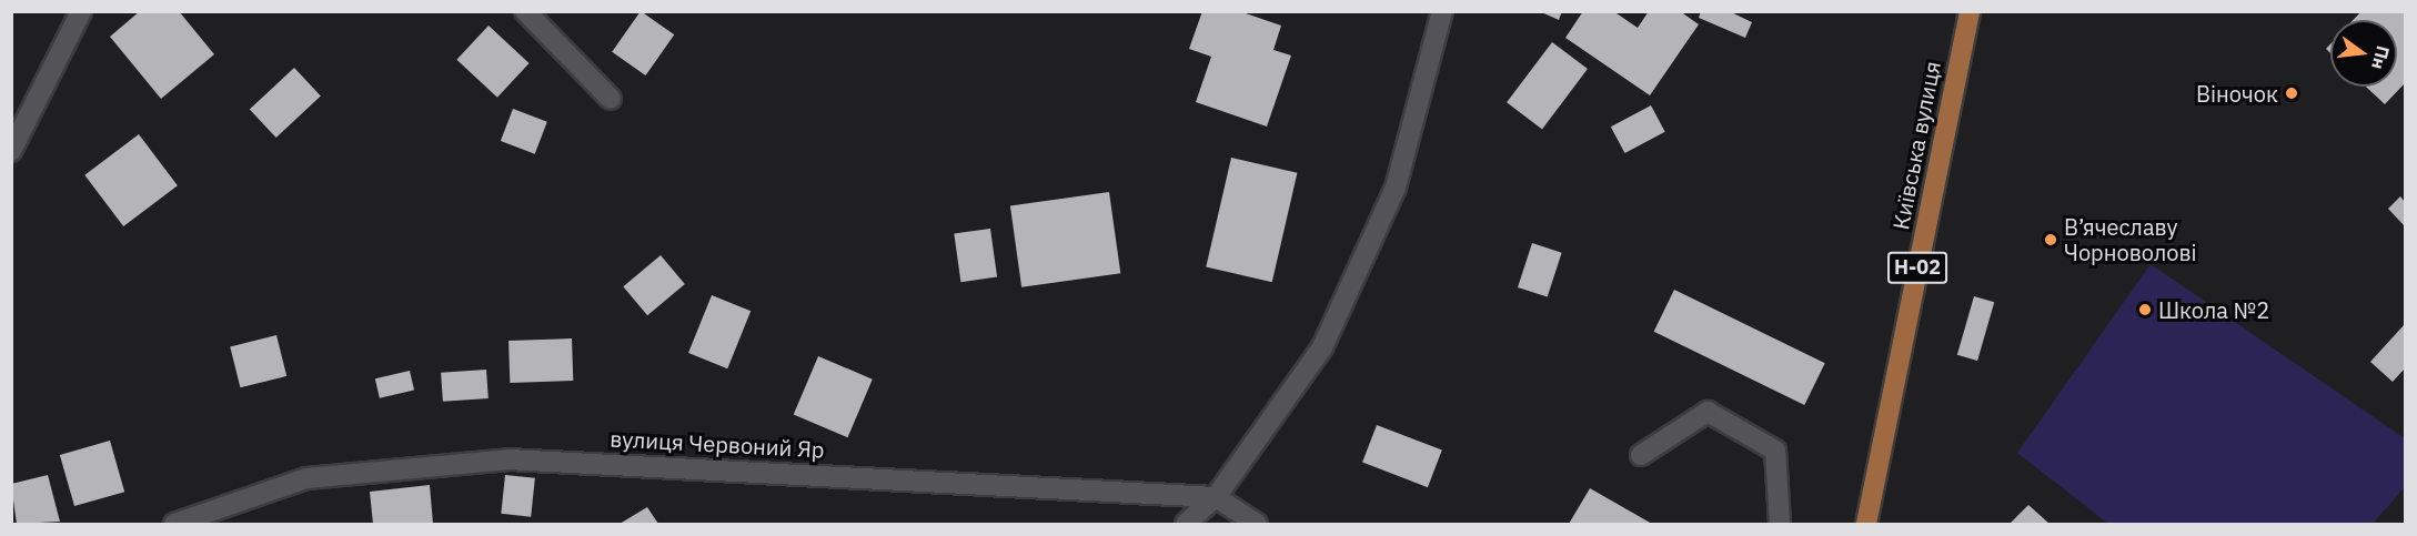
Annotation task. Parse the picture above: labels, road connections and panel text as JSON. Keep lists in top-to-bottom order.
{
  "streets": {
    "main road": ["Київська вулиця", "Н-02"],
    "street": ["вулиця Червоний Яр"]
  },
  "places": ["Віночок", "В’ячеславу Чорноволові", "Школа №2"],
  "north": "right"
}
